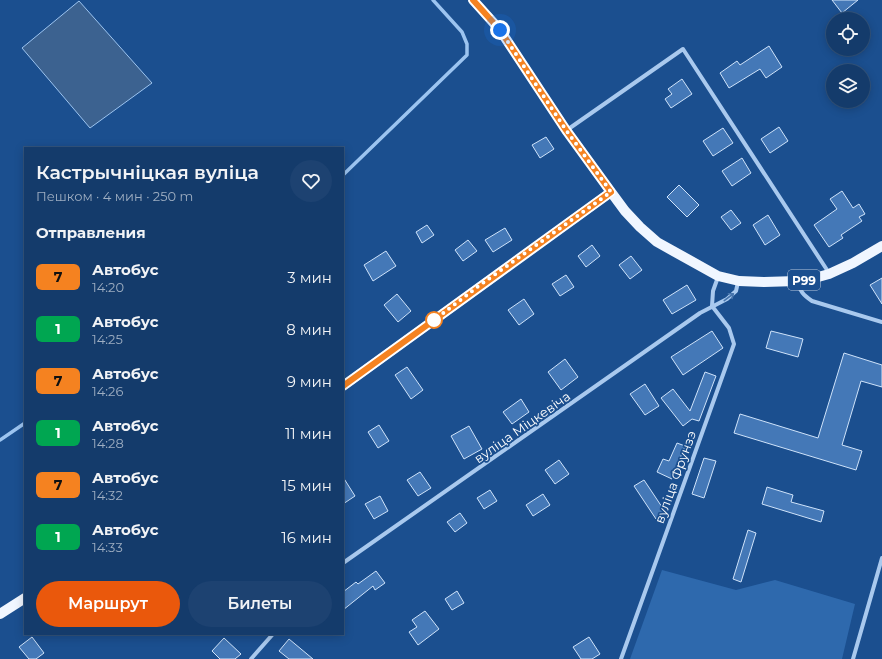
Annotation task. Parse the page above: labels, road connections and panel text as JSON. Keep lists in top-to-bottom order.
{
  "streets": {
    "main road": ["Р99"],
    "street": ["вуліца Міцкевіча", "вуліца Фрунзэ"]
  },
  "crossings": [
    ["Р99", "вуліца Міцкевіча"],
    ["вуліца Міцкевіча", "вуліца Фрунзэ"]
  ],
  "lines": ["bus line 7"],
  "page": {
    "heading": [
      ["Кастрычніцкая вуліца", "Пешком · 4 мин · 250 m"],
      "Отправления"
    ],
    "list": [
      {
        "mark": "7",
        "name": "Автобус",
        "note": "14:20",
        "value": "3 мин"
      },
      {
        "mark": "1",
        "name": "Автобус",
        "note": "14:25",
        "value": "8 мин"
      },
      {
        "mark": "7",
        "name": "Автобус",
        "note": "14:26",
        "value": "9 мин"
      },
      {
        "mark": "1",
        "name": "Автобус",
        "note": "14:28",
        "value": "11 мин"
      },
      {
        "mark": "7",
        "name": "Автобус",
        "note": "14:32",
        "value": "15 мин"
      },
      {
        "mark": "1",
        "name": "Автобус",
        "note": "14:33",
        "value": "16 мин"
      }
    ],
    "buttons": ["Маршрут", "Билеты"]
  }
}
